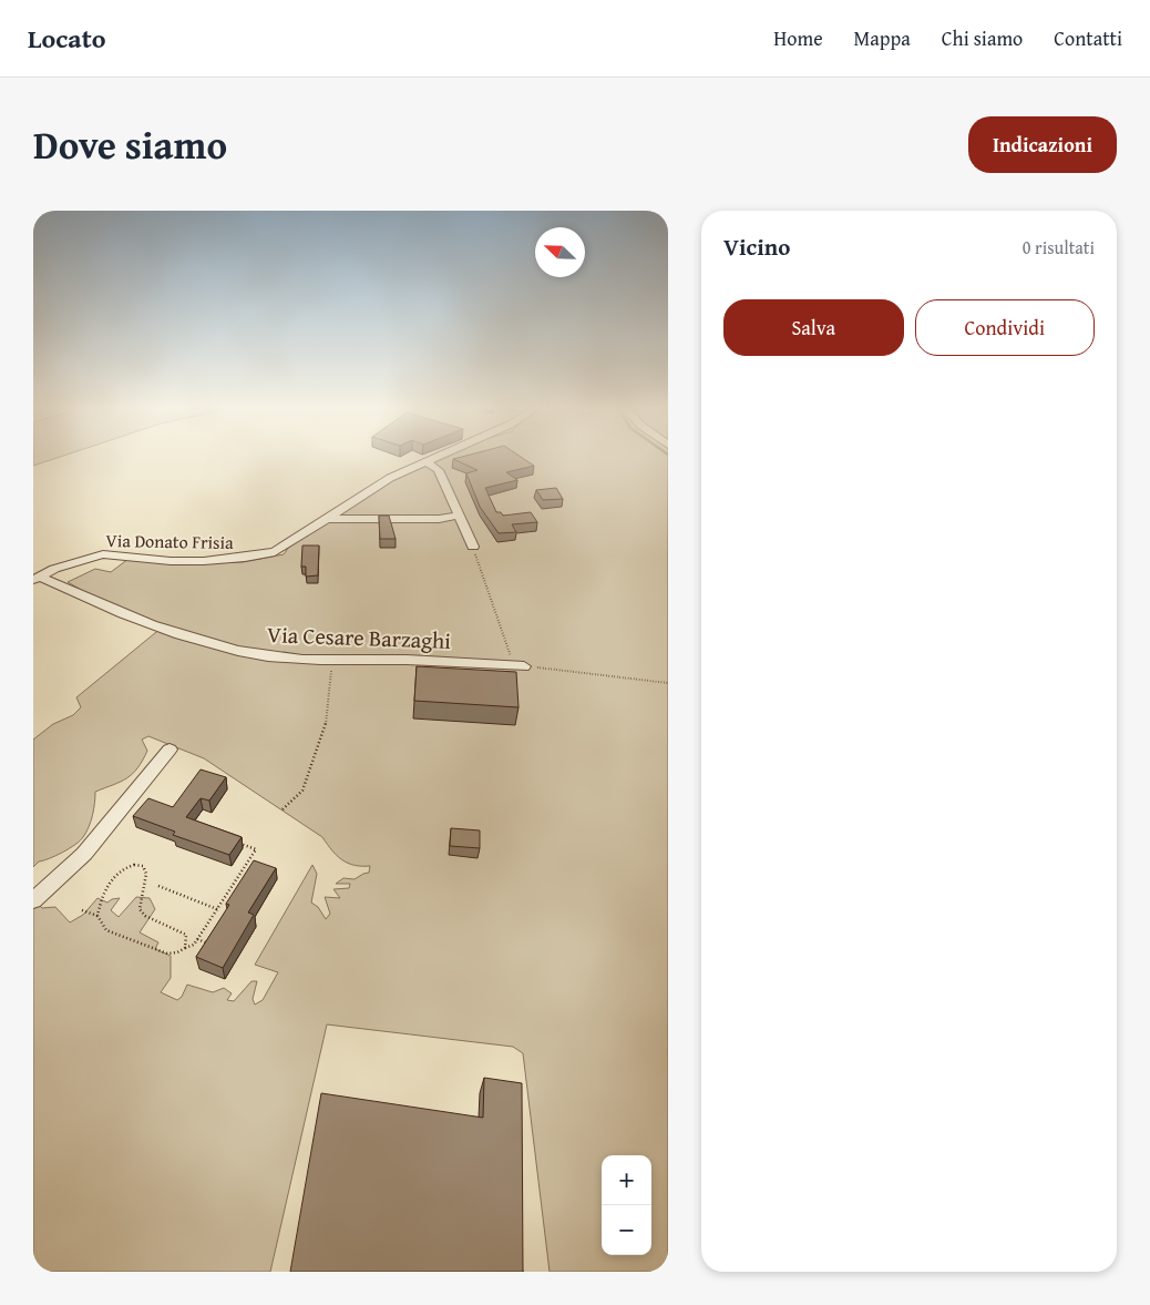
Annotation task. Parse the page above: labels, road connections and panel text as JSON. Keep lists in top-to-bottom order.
{
  "streets": {
    "street": ["Via Donato Frisia", "Via Cesare Barzaghi"]
  },
  "crossings": [
    ["Via Donato Frisia", "Via Cesare Barzaghi"]
  ],
  "north": "top left",
  "page": {
    "header": "Locato",
    "nav": [
      "Home",
      "Mappa",
      "Chi siamo",
      "Contatti"
    ],
    "title": "Dove siamo",
    "buttons": [
      "Indicazioni",
      ["Salva", "Condividi"]
    ],
    "heading": ["Vicino", "0 risultati"],
    "map_buttons": ["+", "−"]
  }
}
